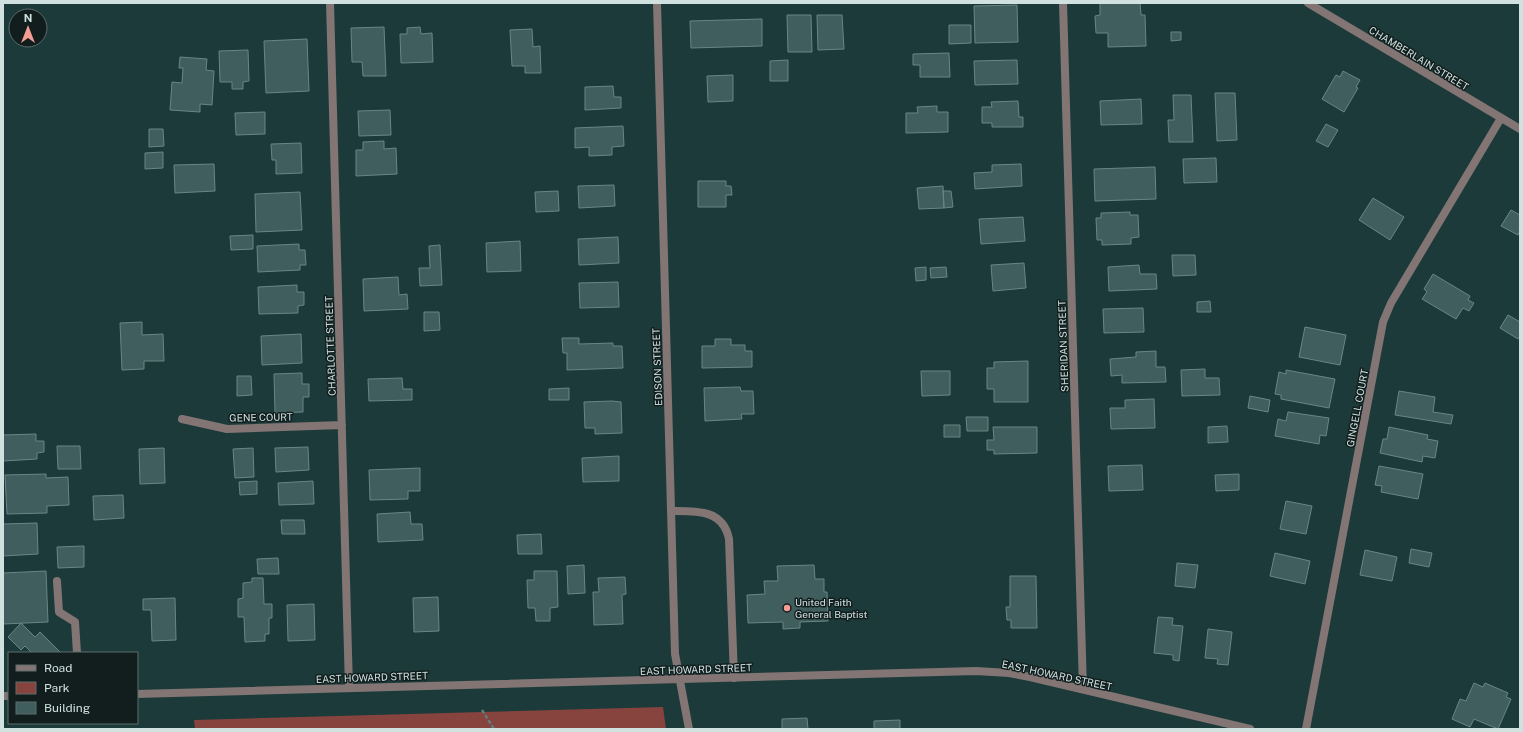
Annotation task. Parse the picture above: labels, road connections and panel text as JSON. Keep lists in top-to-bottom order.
{
  "streets": {
    "street": [
      "CHAMBERLAIN STREET",
      "CHARLOTTE STREET",
      "SHERIDAN STREET",
      "EDISON STREET",
      "GINGELL COURT",
      "GENE COURT",
      "EAST HOWARD STREET"
    ]
  },
  "crossings": [
    ["CHAMBERLAIN STREET", "GINGELL COURT"],
    ["CHARLOTTE STREET", "GENE COURT"],
    ["CHARLOTTE STREET", "EAST HOWARD STREET"],
    ["SHERIDAN STREET", "EAST HOWARD STREET"],
    ["EDISON STREET", "EAST HOWARD STREET"]
  ],
  "places": ["United Faith General Baptist"],
  "legend": ["Road", "Park", "Building"],
  "north": "top"
}
